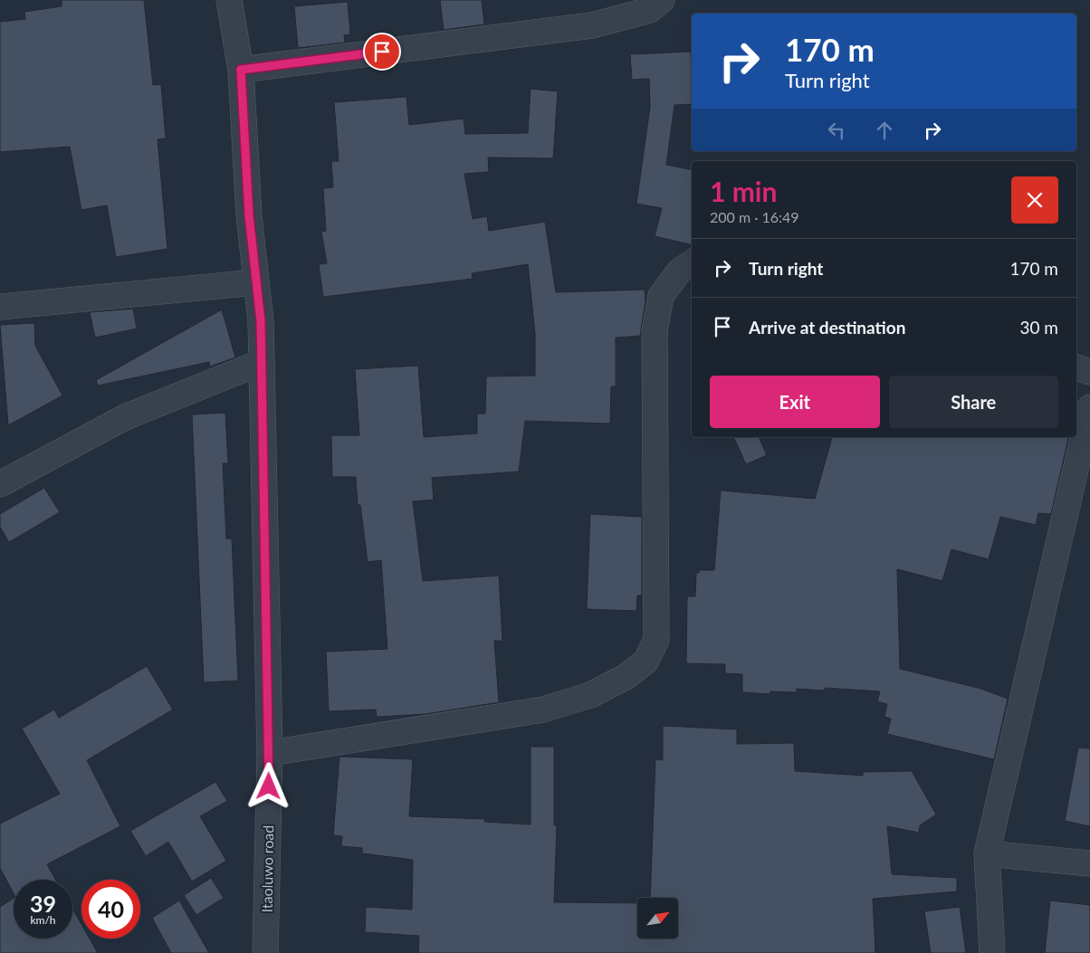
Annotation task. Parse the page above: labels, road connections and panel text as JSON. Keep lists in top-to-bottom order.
{
  "streets": {
    "street": ["Itaoluwo road"]
  },
  "north": "top right",
  "page": {
    "turn": ["170 m", "Turn right"],
    "heading": ["1 min", "200 m · 16:49"],
    "list": [
      {
        "name": "Turn right",
        "value": "170 m"
      },
      {
        "name": "Arrive at destination",
        "value": "30 m"
      }
    ],
    "buttons": ["Exit", "Share"],
    "speed": "39 km/h",
    "limit": "40"
  }
}
